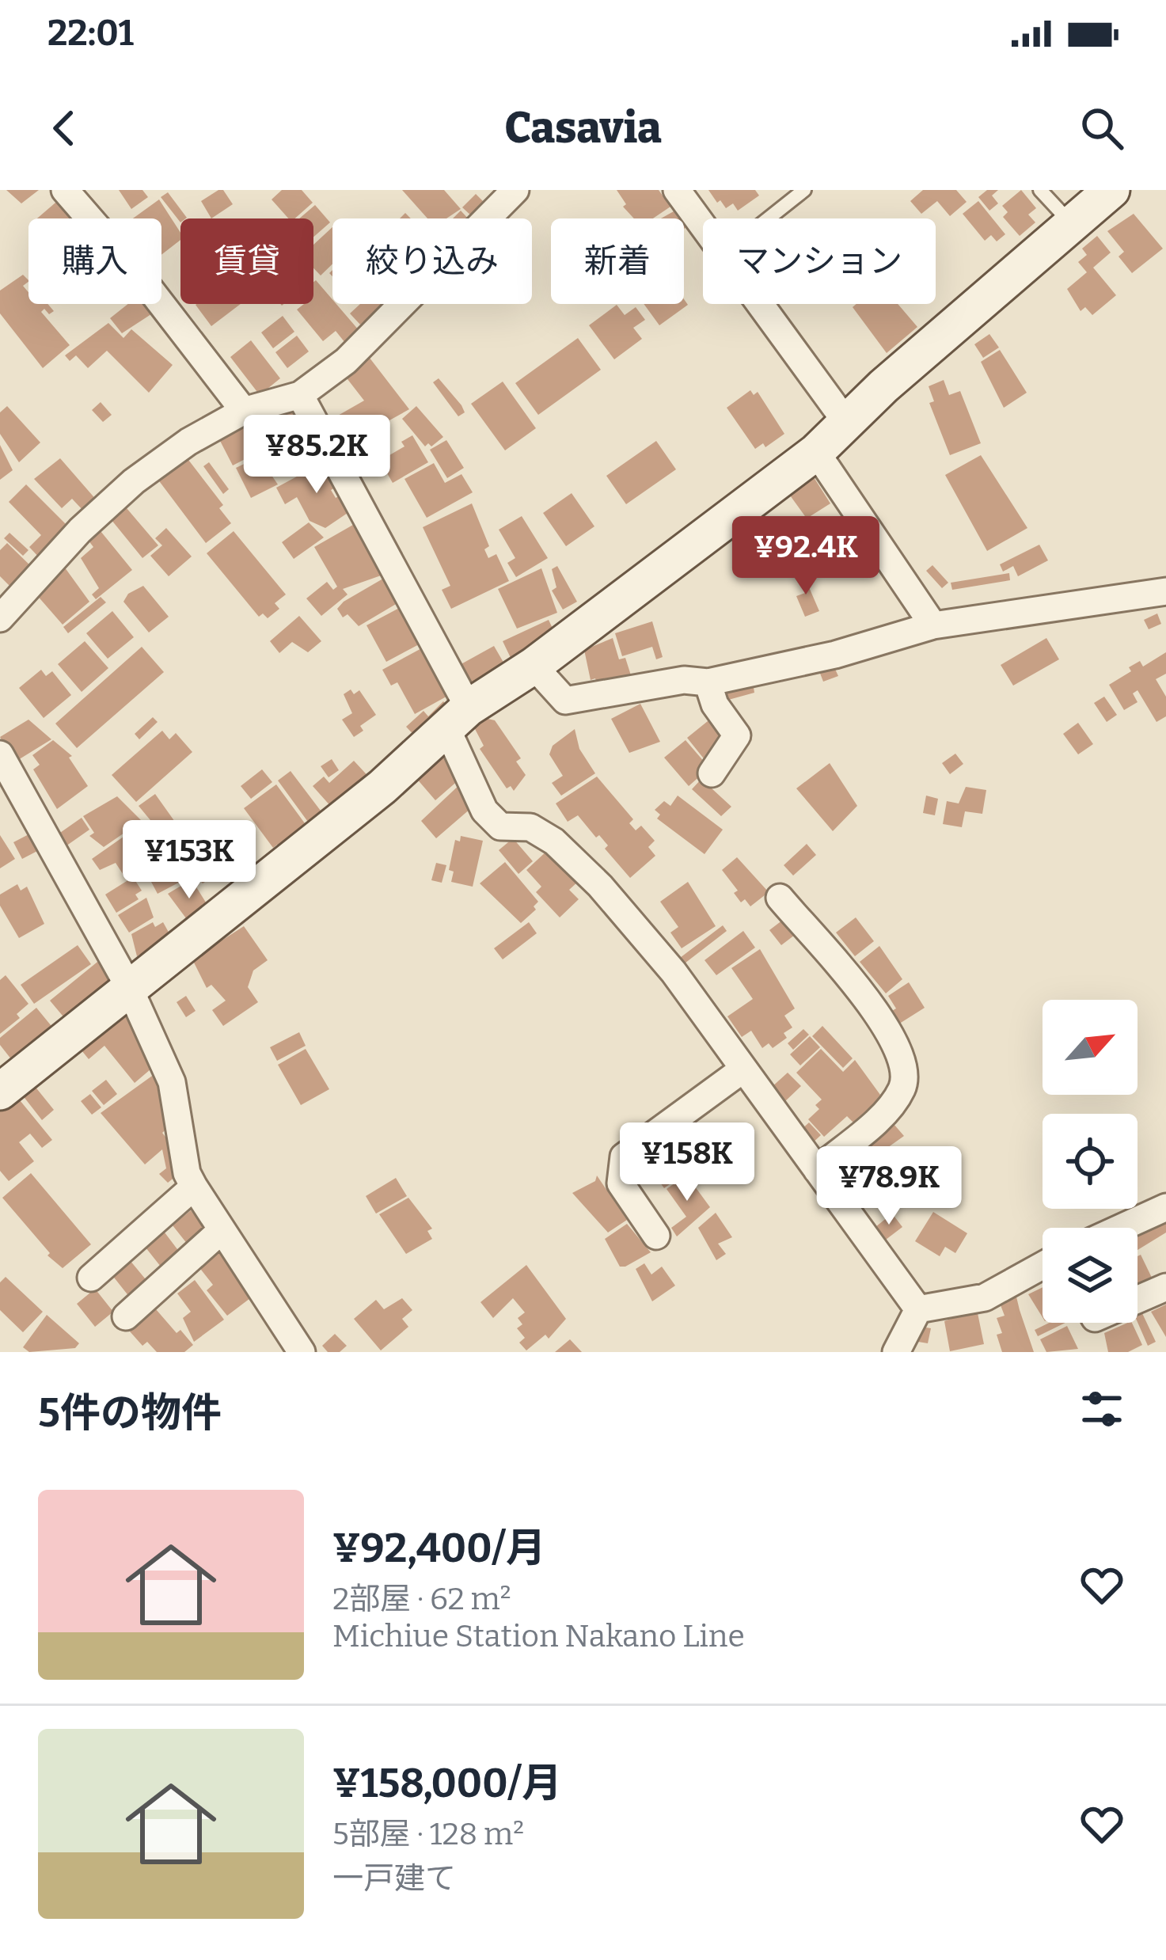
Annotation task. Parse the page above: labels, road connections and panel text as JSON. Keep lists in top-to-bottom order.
{
  "north": "top right",
  "page": {
    "status": "22:01",
    "header": "Casavia",
    "chip": [
      "購入",
      "賃貸",
      "絞り込み",
      "新着",
      "マンション"
    ],
    "price": [
      "¥85.2K",
      "¥92.4K",
      "¥153K",
      "¥158K",
      "¥78.9K"
    ],
    "heading": "5件の物件",
    "list": [
      {
        "name": "¥92,400/月",
        "note": "2部屋 · 62 m² · Michiue Station Nakano Line"
      },
      {
        "name": "¥158,000/月",
        "note": "5部屋 · 128 m² · 一戸建て"
      }
    ]
  }
}
